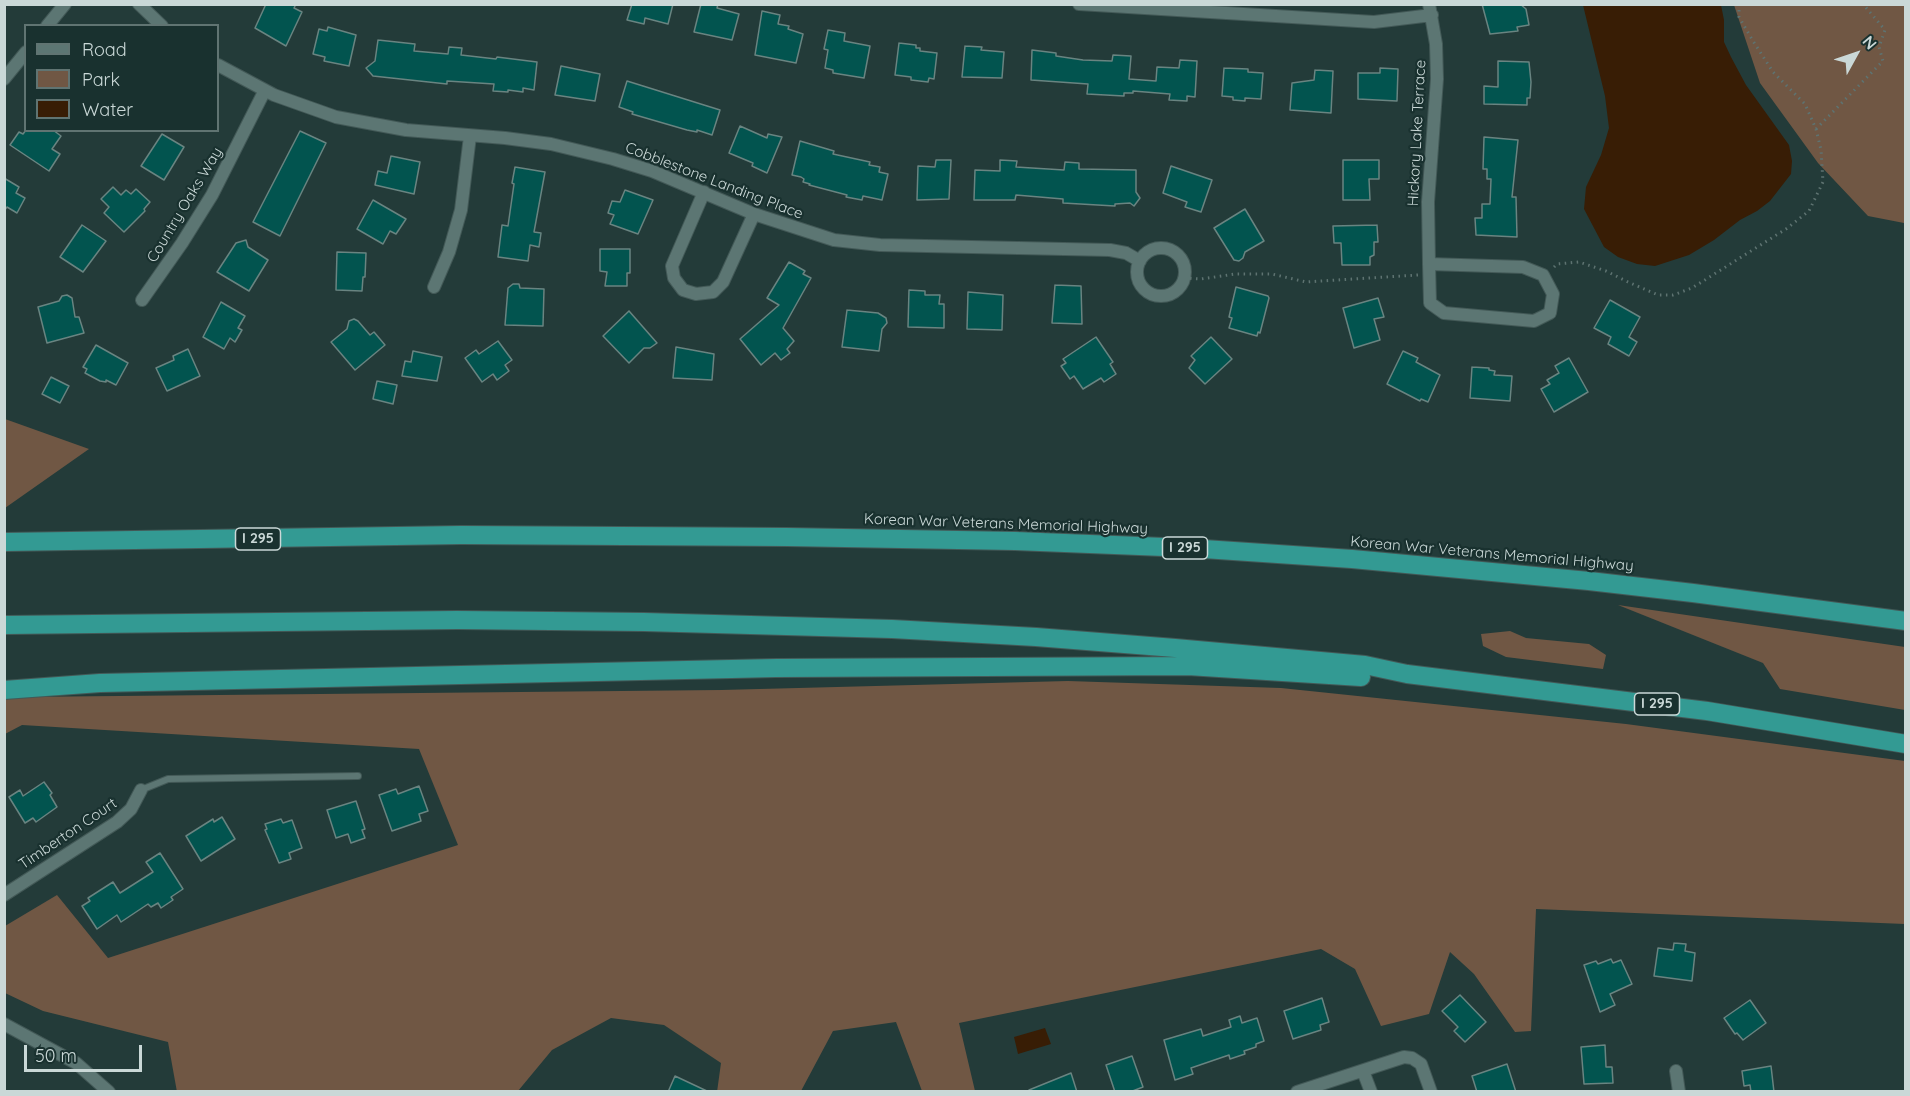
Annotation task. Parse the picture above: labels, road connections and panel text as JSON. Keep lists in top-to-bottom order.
{
  "streets": {
    "highway": ["Korean War Veterans Memorial Highway", "I 295"],
    "street": [
      "Hickory Lake Terrace",
      "Cobblestone Landing Place",
      "Country Oaks Way",
      "Timberton Court"
    ]
  },
  "crossings": [
    ["Cobblestone Landing Place", "Country Oaks Way"]
  ],
  "legend": ["Road", "Park", "Water"],
  "scale_bar": "50 m",
  "north": "top right"
}
